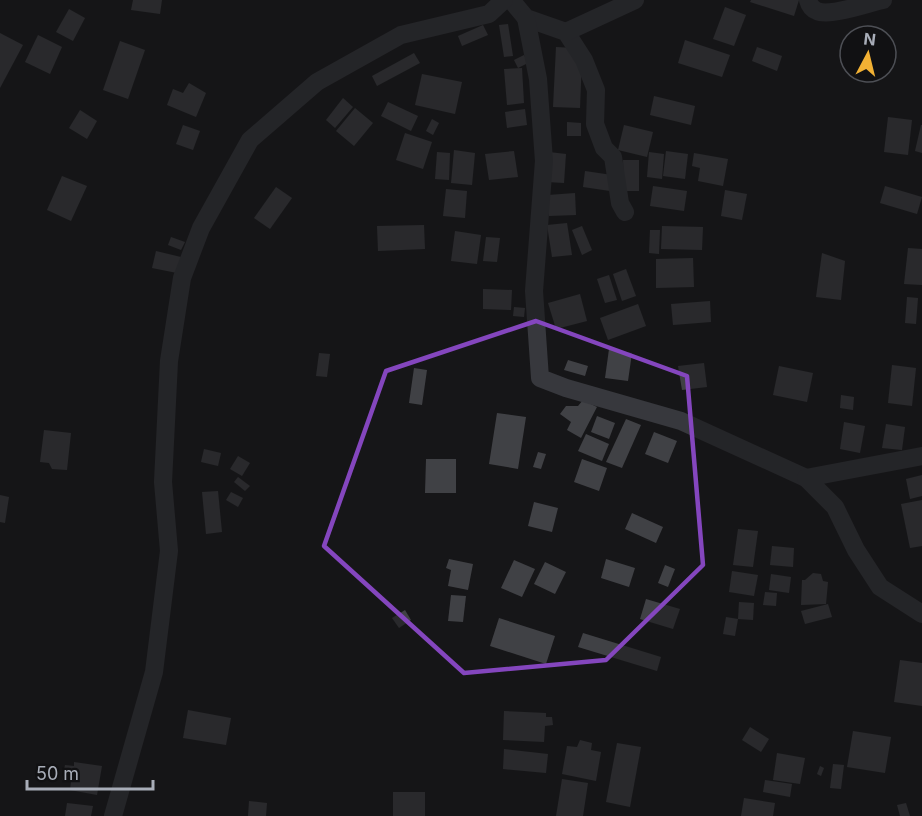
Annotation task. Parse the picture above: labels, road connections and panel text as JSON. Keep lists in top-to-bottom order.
{
  "scale_bar": "50 m",
  "north": "top"
}
